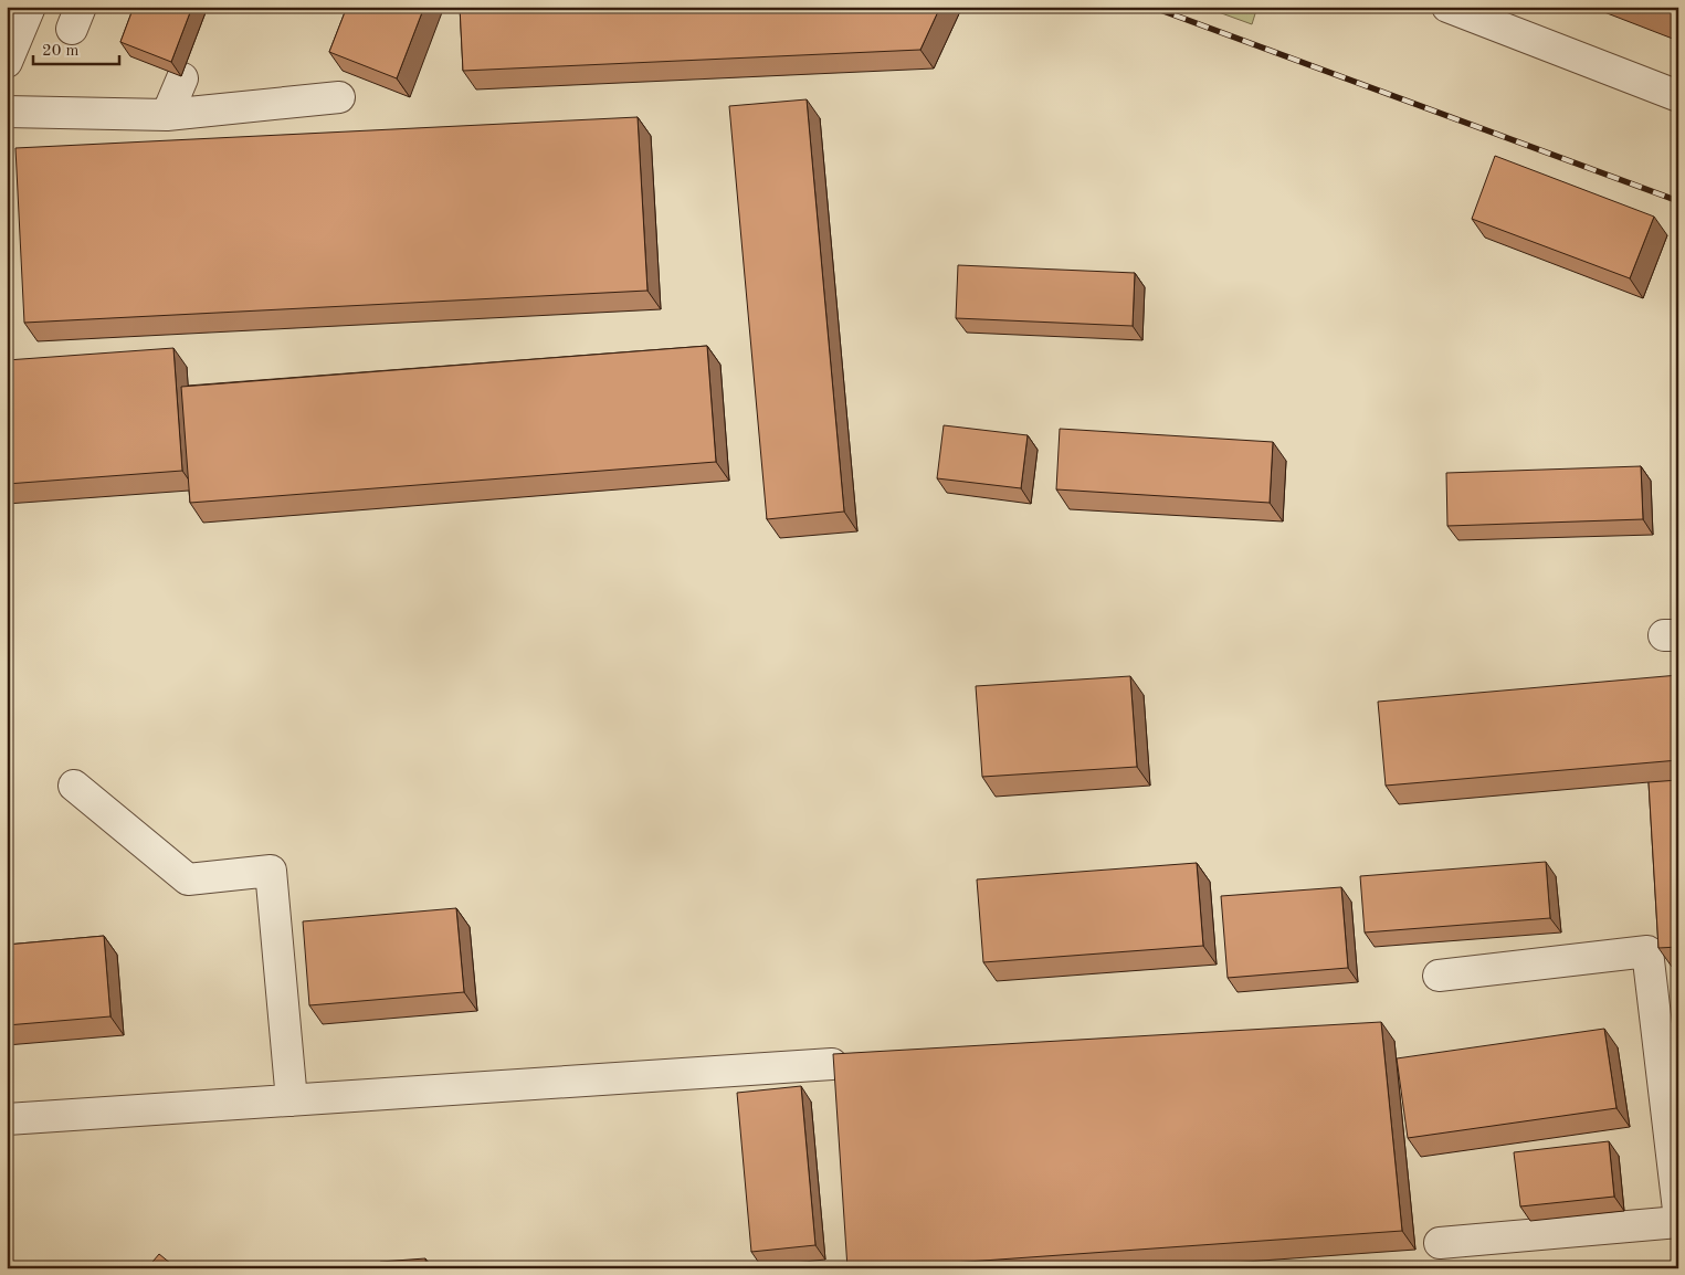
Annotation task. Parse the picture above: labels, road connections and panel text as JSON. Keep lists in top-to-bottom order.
{
  "scale_bar": "20 m"
}
